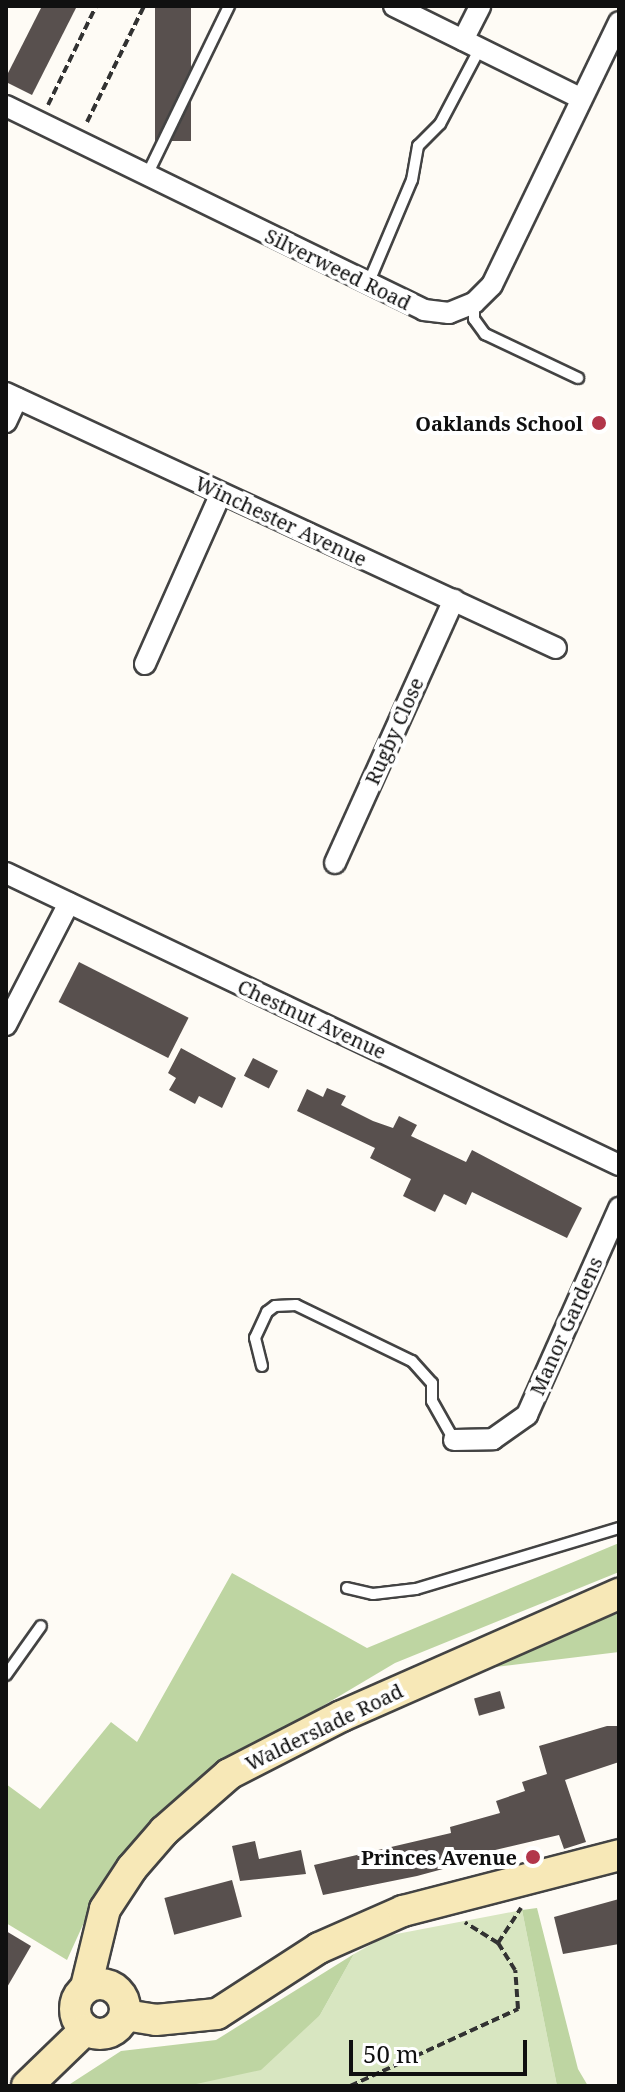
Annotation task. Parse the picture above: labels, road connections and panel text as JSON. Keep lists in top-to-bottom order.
{
  "streets": {
    "street": [
      "Silverweed Road",
      "Winchester Avenue",
      "Rugby Close",
      "Chestnut Avenue",
      "Manor Gardens",
      "Walderslade Road"
    ]
  },
  "crossings": [
    ["Winchester Avenue", "Rugby Close"]
  ],
  "places": ["Oaklands School", "Princes Avenue"],
  "scale_bar": "50 m"
}
